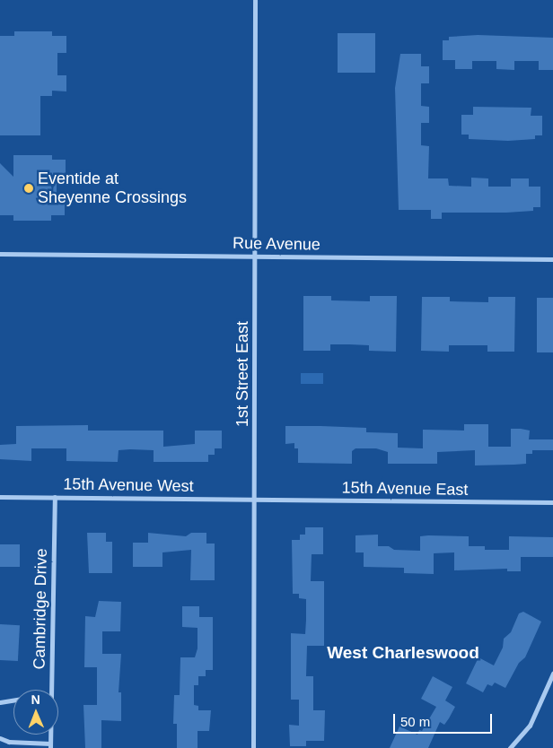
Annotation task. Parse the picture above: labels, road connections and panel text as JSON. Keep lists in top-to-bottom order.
{
  "streets": {
    "street": [
      "Rue Avenue",
      "1st Street East",
      "15th Avenue West",
      "15th Avenue East",
      "Cambridge Drive"
    ]
  },
  "crossings": [
    ["Rue Avenue", "1st Street East"],
    ["1st Street East", "15th Avenue West"],
    ["1st Street East", "15th Avenue East"],
    ["15th Avenue West", "15th Avenue East"],
    ["15th Avenue West", "Cambridge Drive"]
  ],
  "districts": ["West Charleswood"],
  "places": ["Eventide at Sheyenne Crossings"],
  "scale_bar": "50 m",
  "north": "top"
}
